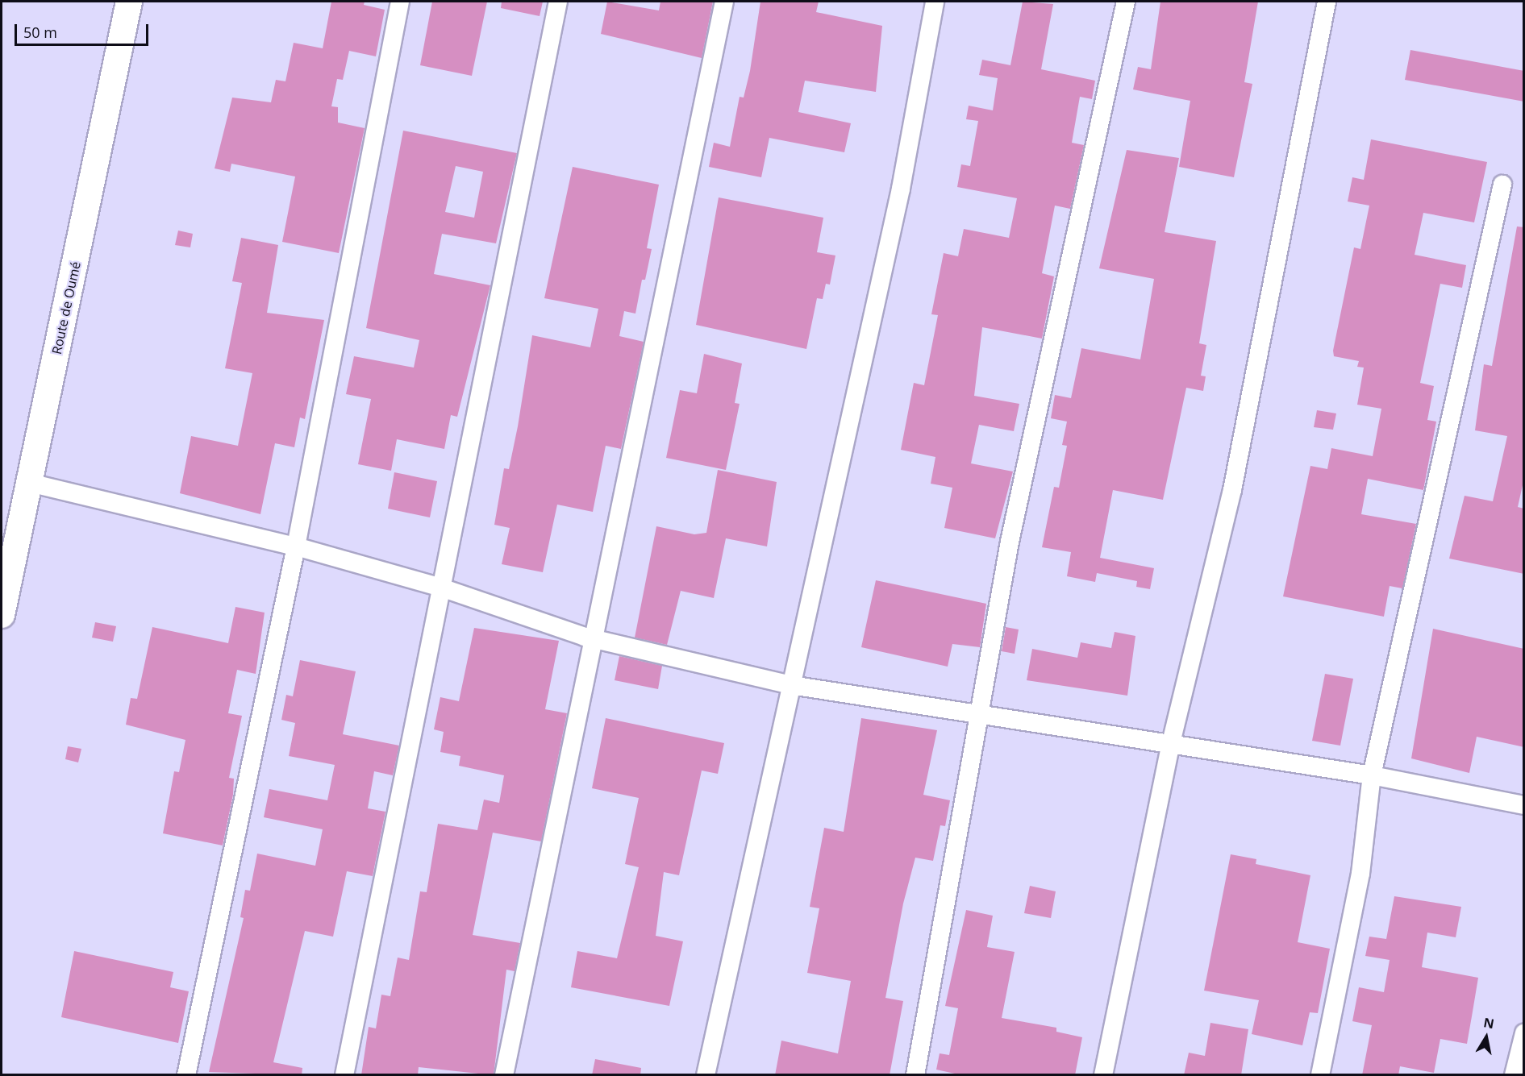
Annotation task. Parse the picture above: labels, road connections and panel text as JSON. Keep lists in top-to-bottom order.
{
  "streets": {
    "street": ["Route de Oumé"]
  },
  "scale_bar": "50 m",
  "north": "top"
}
